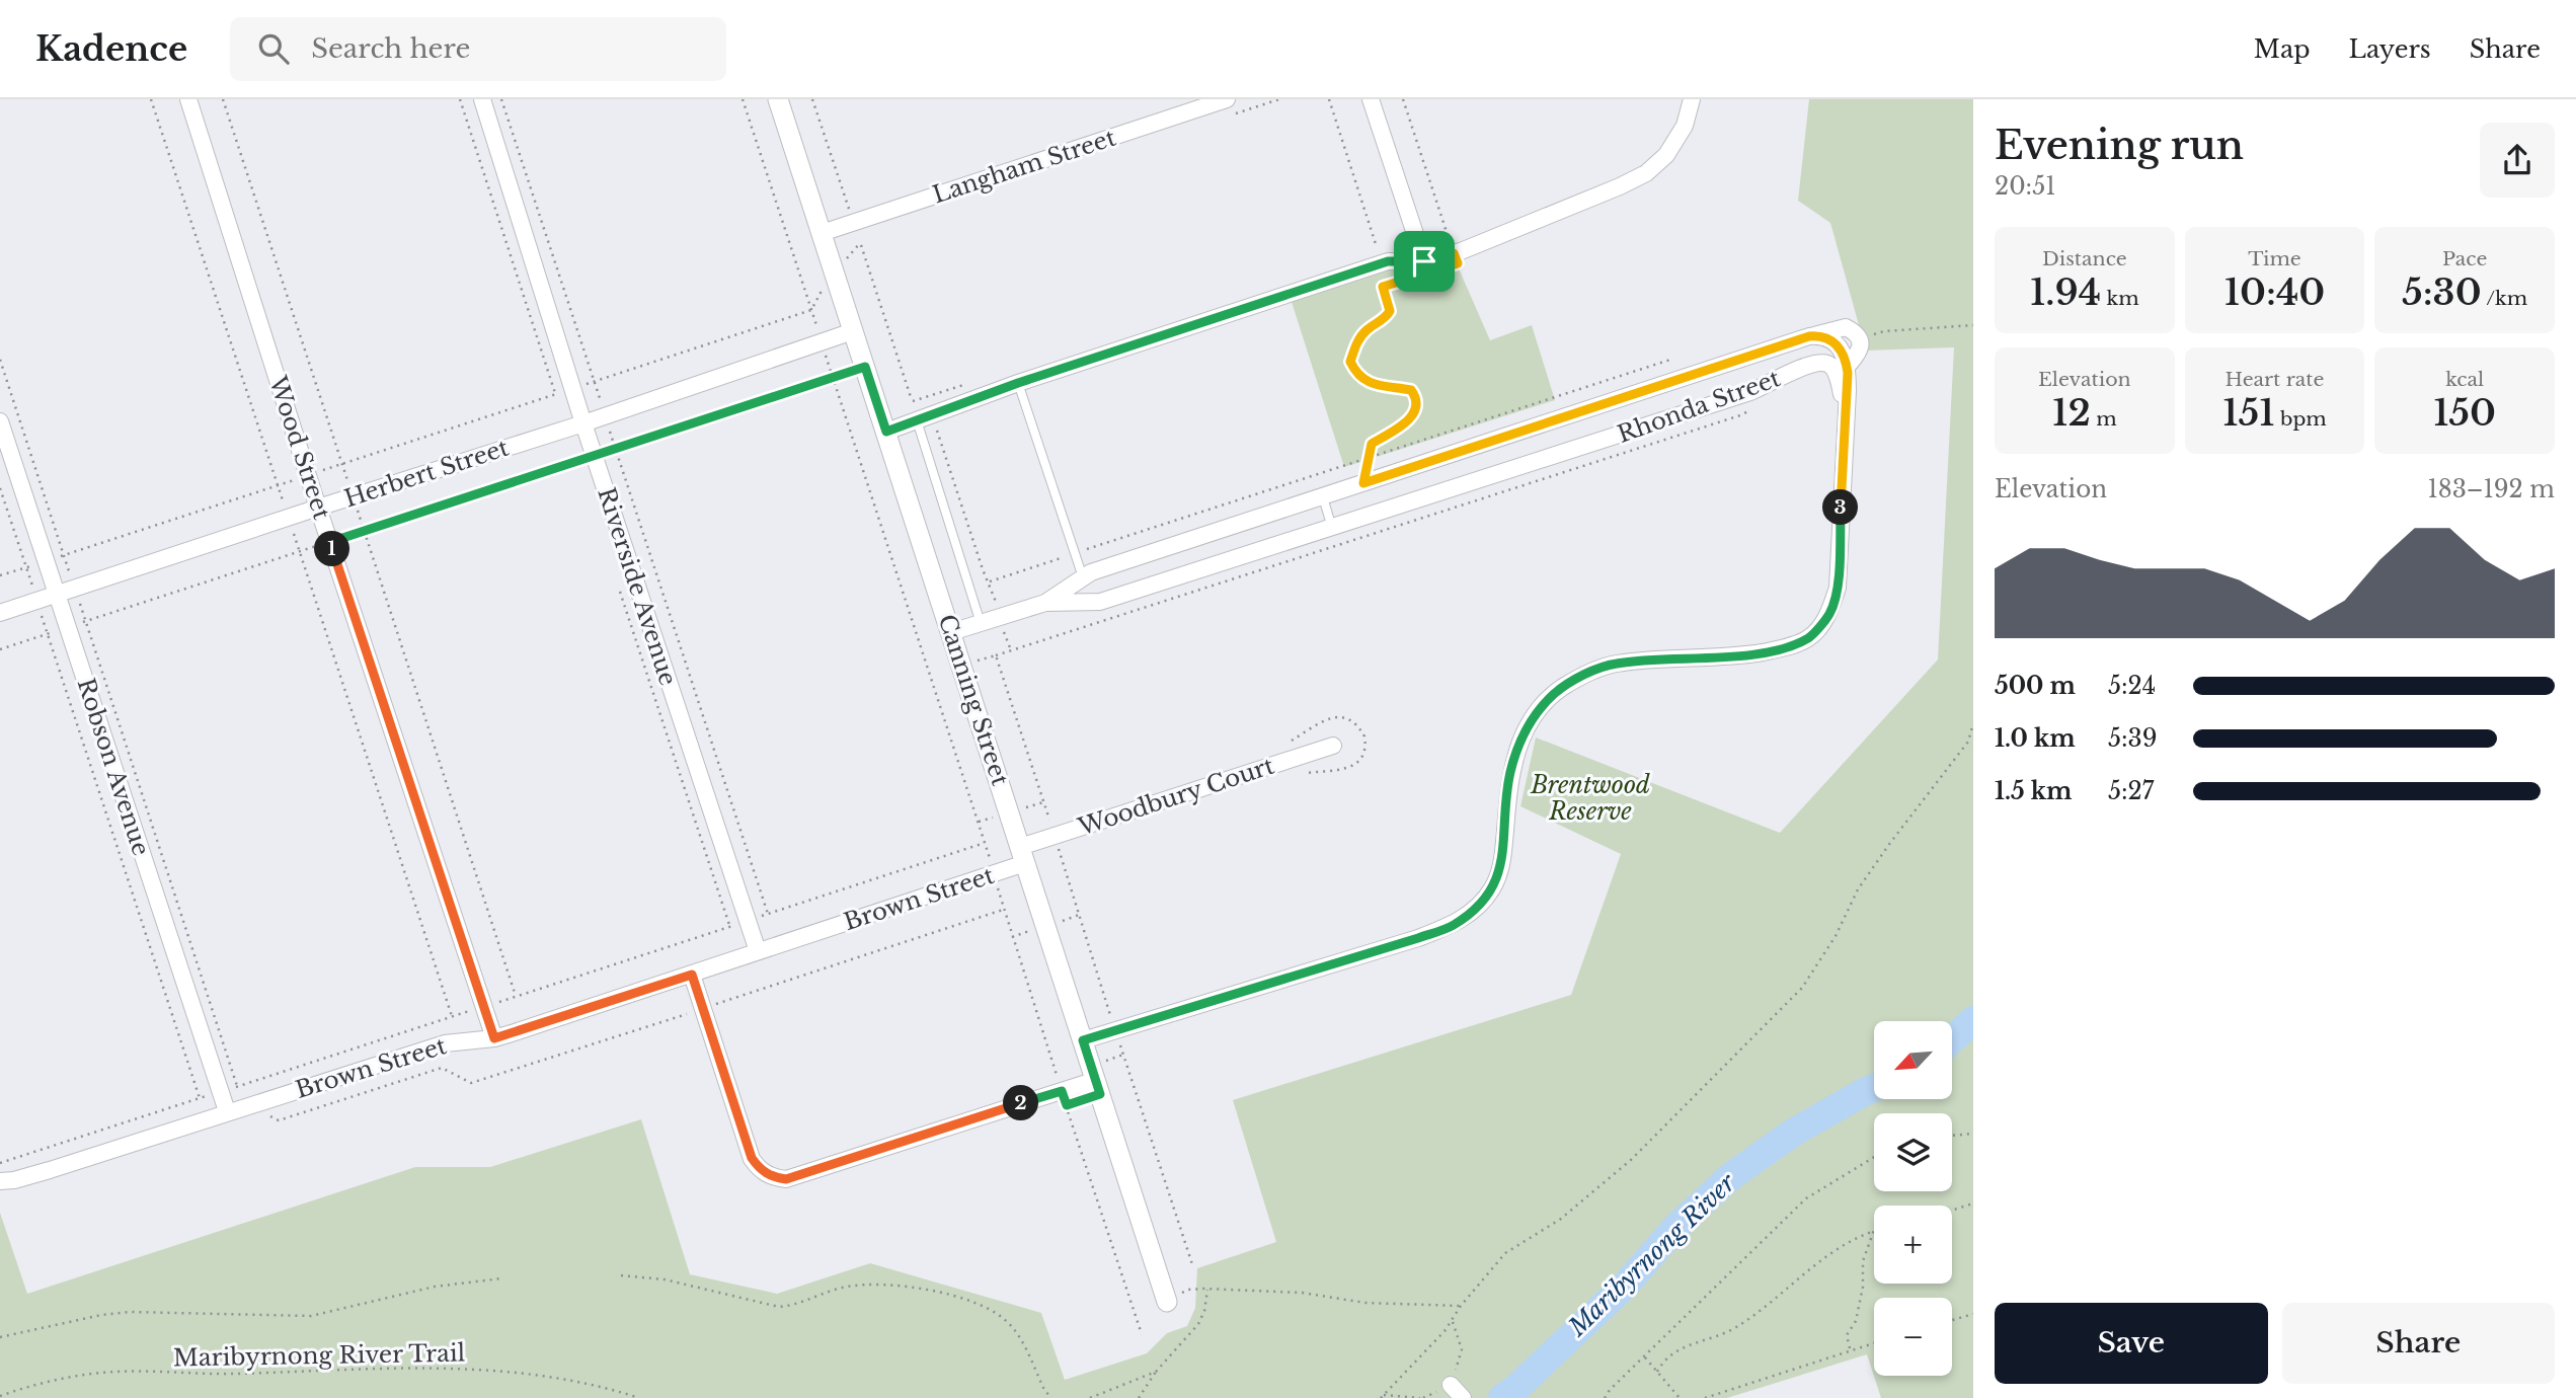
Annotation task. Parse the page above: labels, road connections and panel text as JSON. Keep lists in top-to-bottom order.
{
  "streets": {
    "street": [
      "Langham Street",
      "Rhonda Street",
      "Wood Street",
      "Herbert Street",
      "Riverside Avenue",
      "Canning Street",
      "Robson Avenue",
      "Woodbury Court",
      "Brown Street"
    ],
    "path": ["Maribyrnong River Trail"]
  },
  "crossings": [
    ["Langham Street", "Canning Street"],
    ["Rhonda Street", "Canning Street"],
    ["Wood Street", "Herbert Street"],
    ["Wood Street", "Brown Street"],
    ["Herbert Street", "Riverside Avenue"],
    ["Herbert Street", "Canning Street"],
    ["Herbert Street", "Robson Avenue"],
    ["Riverside Avenue", "Brown Street"],
    ["Canning Street", "Woodbury Court"],
    ["Canning Street", "Brown Street"],
    ["Robson Avenue", "Brown Street"],
    ["Woodbury Court", "Brown Street"]
  ],
  "water": ["Maribyrnong River"],
  "parks": ["Brentwood Reserve"],
  "north": "bottom left",
  "page": {
    "header": "Kadence",
    "search": "Search here",
    "nav": ["Map", "Layers", "Share"],
    "heading": ["Evening run", "20:51"],
    "stats": [
      ["Distance", "1.94 km"],
      ["Time", "10:40"],
      ["Pace", "5:30 /km"],
      ["Elevation", "12 m"],
      ["Heart rate", "151 bpm"],
      ["kcal", "150"]
    ],
    "chart": ["Elevation", "183–192 m"],
    "pins": ["3", "1", "2"],
    "list": [
      {
        "name": "500 m",
        "note": "5:24"
      },
      {
        "name": "1.0 km",
        "note": "5:39"
      },
      {
        "name": "1.5 km",
        "note": "5:27"
      }
    ],
    "map_buttons": ["+", "−"],
    "buttons": ["Save", "Share"]
  }
}
